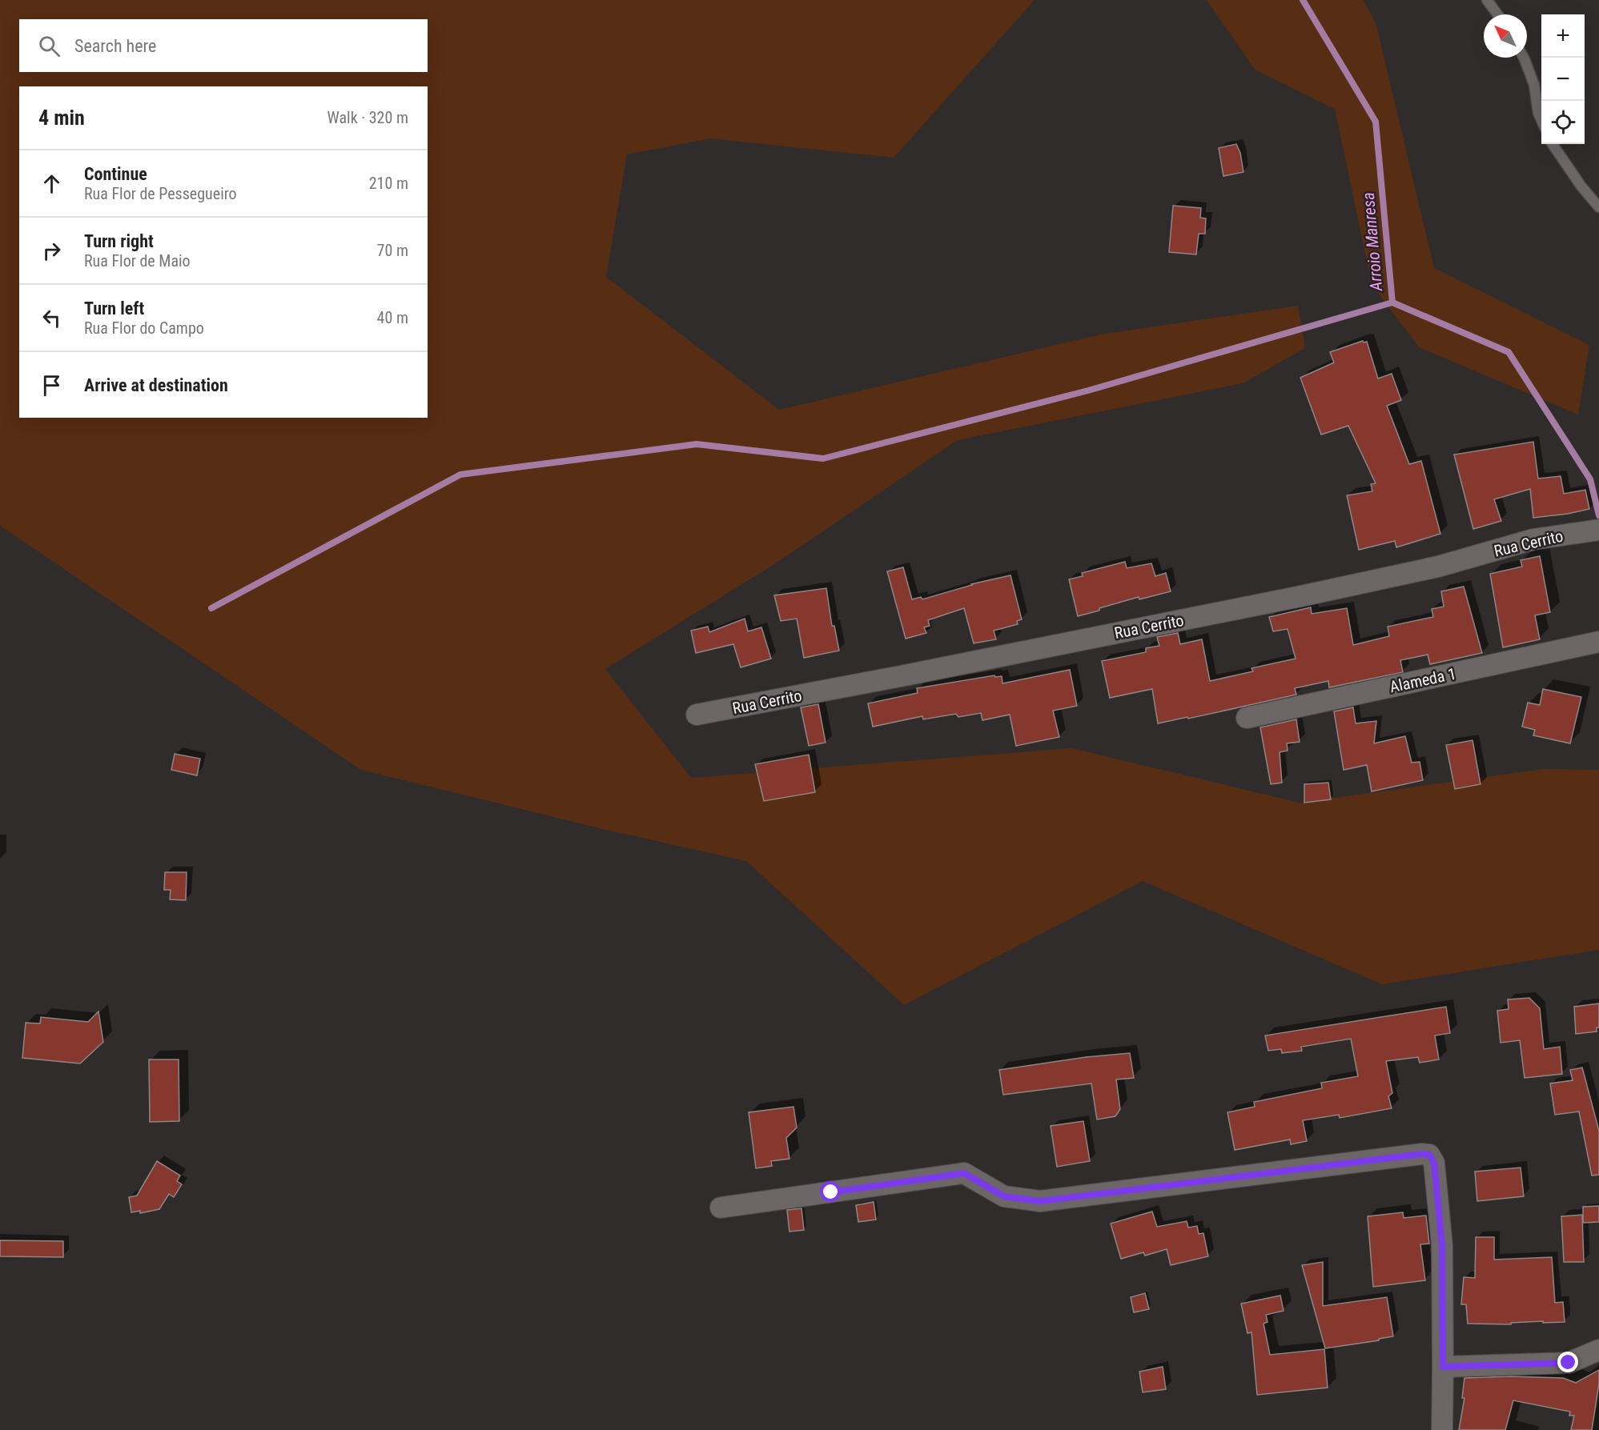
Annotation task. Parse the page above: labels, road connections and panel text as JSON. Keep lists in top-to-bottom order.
{
  "streets": {
    "street": ["Rua Cerrito", "Alameda 1"]
  },
  "water": ["Arroio Manresa"],
  "north": "top left",
  "page": {
    "map_buttons": ["+", "−"],
    "search": "Search here",
    "heading": ["4 min", "Walk · 320 m"],
    "list": [
      ["Continue", "Rua Flor de Pessegueiro", "210 m"],
      ["Turn right", "Rua Flor de Maio", "70 m"],
      ["Turn left", "Rua Flor do Campo", "40 m"],
      "Arrive at destination"
    ]
  }
}
